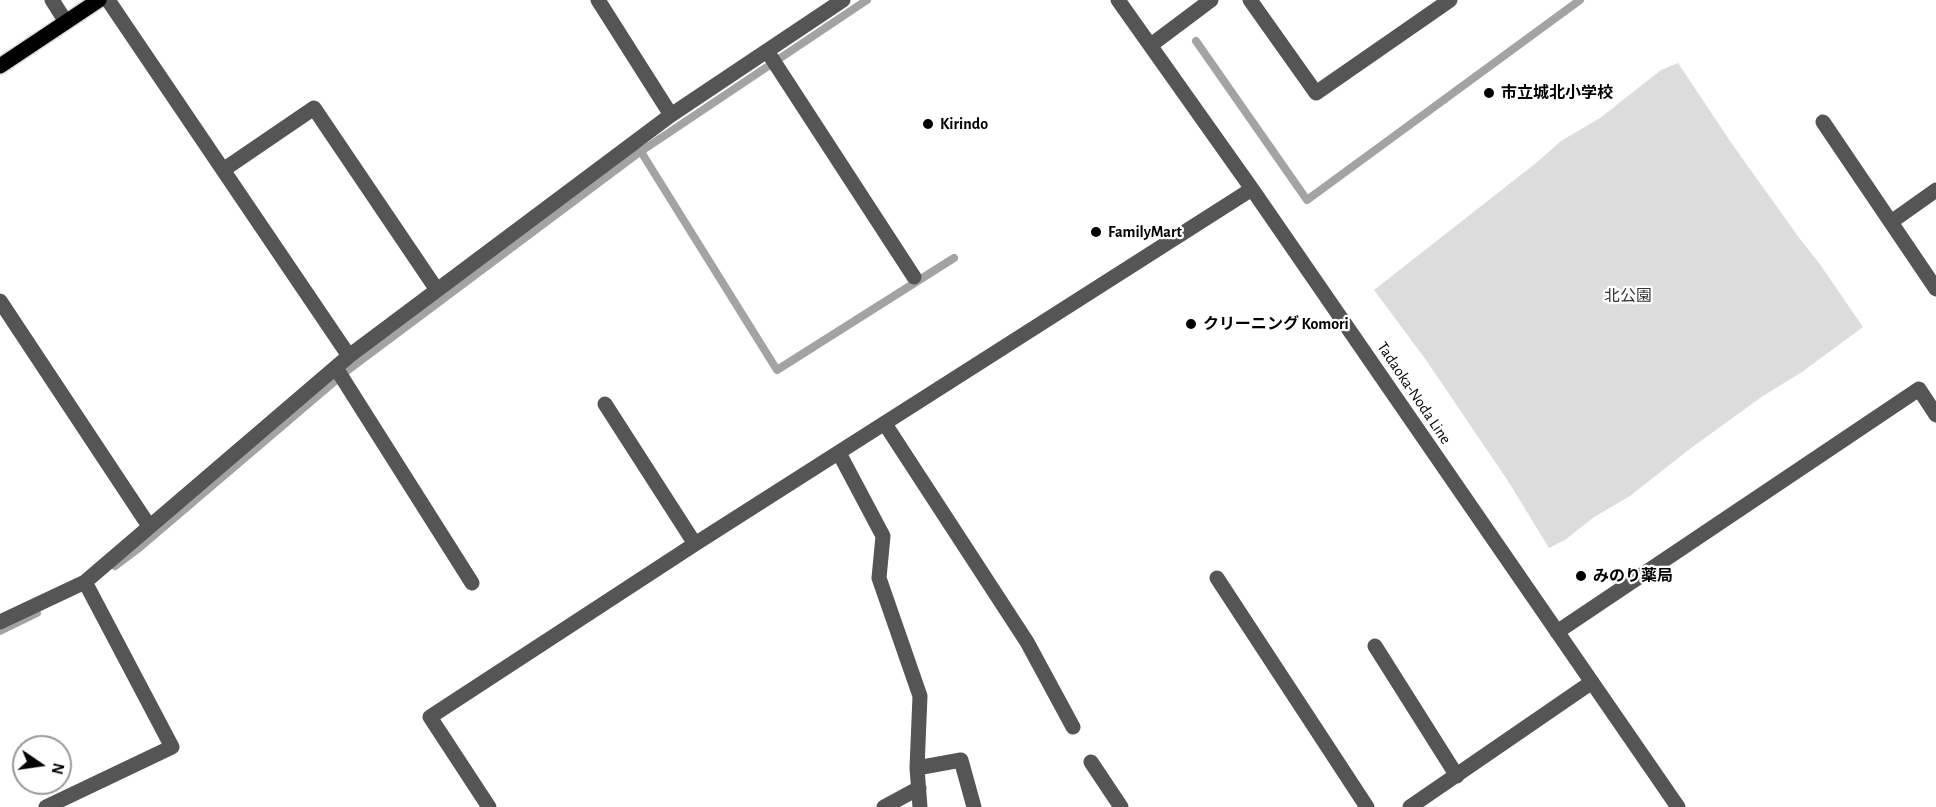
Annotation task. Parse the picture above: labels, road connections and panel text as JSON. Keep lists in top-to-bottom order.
{
  "streets": {
    "street": ["Tadaoka-Noda Line"]
  },
  "parks": ["北公園"],
  "places": [
    "市立城北小学校",
    "Kirindo",
    "FamilyMart",
    "クリーニング Komori",
    "みのり薬局"
  ],
  "north": "right"
}
